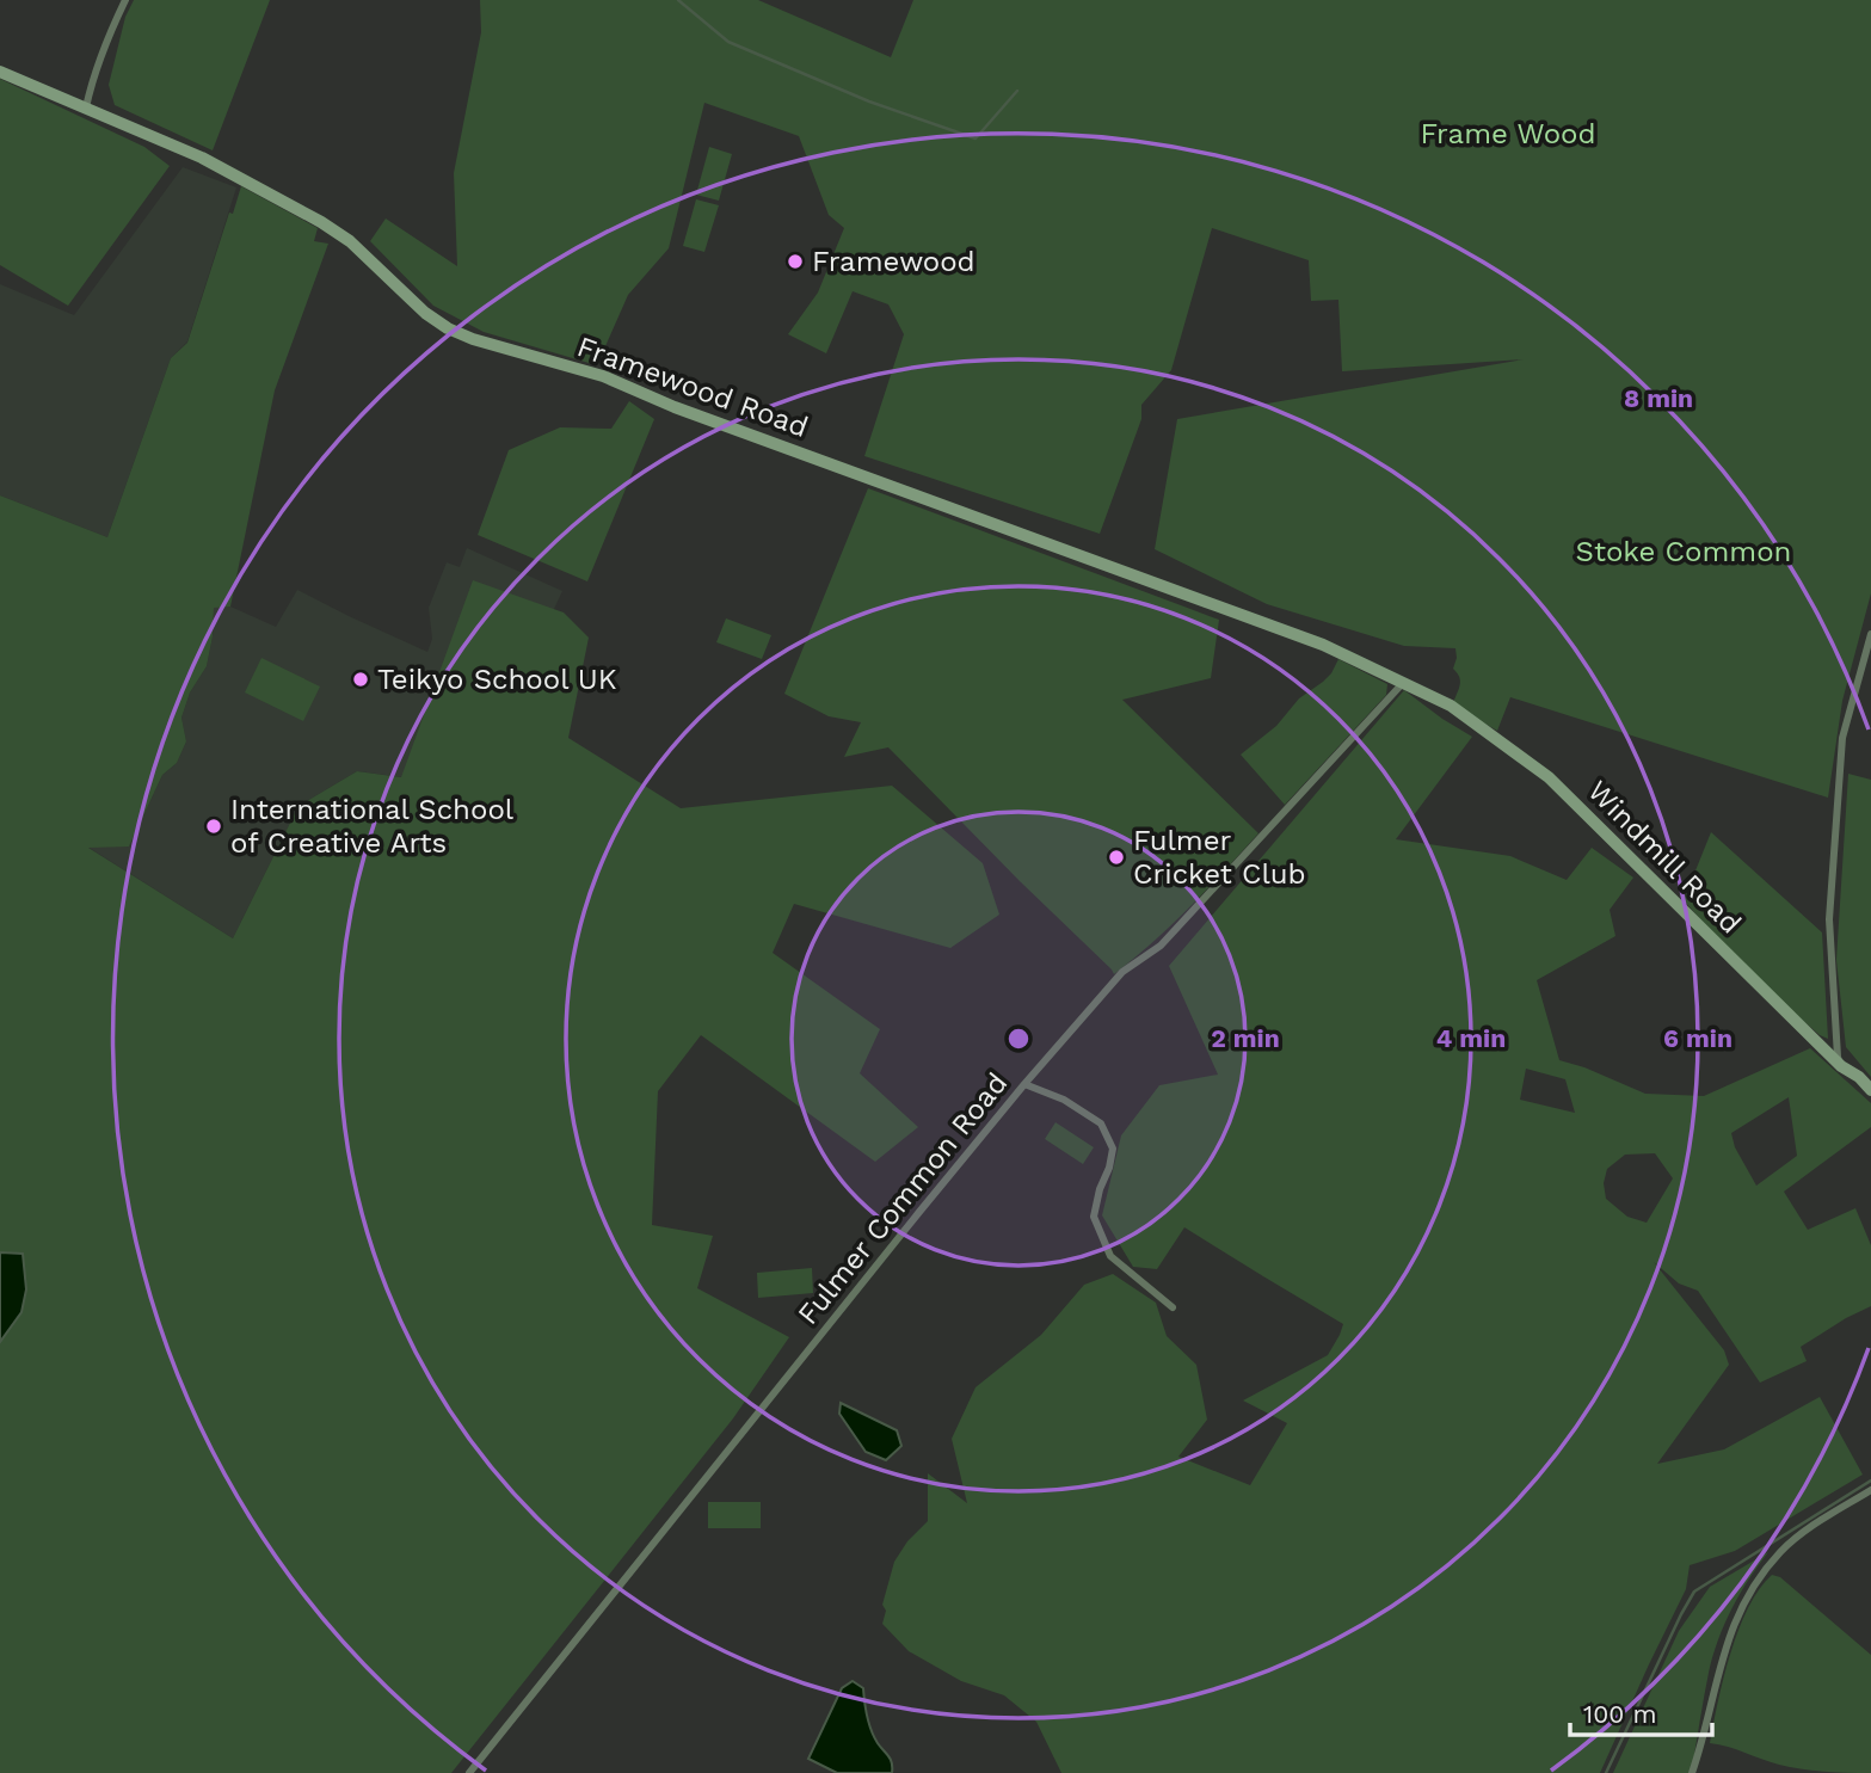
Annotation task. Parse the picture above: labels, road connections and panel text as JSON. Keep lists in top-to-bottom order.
{
  "streets": {
    "street": ["Framewood Road", "Windmill Road", "Fulmer Common Road"]
  },
  "crossings": [
    ["Framewood Road", "Windmill Road"],
    ["Framewood Road", "Fulmer Common Road"],
    ["Windmill Road", "Fulmer Common Road"]
  ],
  "parks": ["Frame Wood", "Stoke Common"],
  "places": [
    "Framewood",
    "Teikyo School UK",
    "International School of Creative Arts",
    "Fulmer Cricket Club"
  ],
  "scale_bar": "100 m",
  "rings": [
    "8 min",
    "2 min",
    "4 min",
    "6 min"
  ]
}
